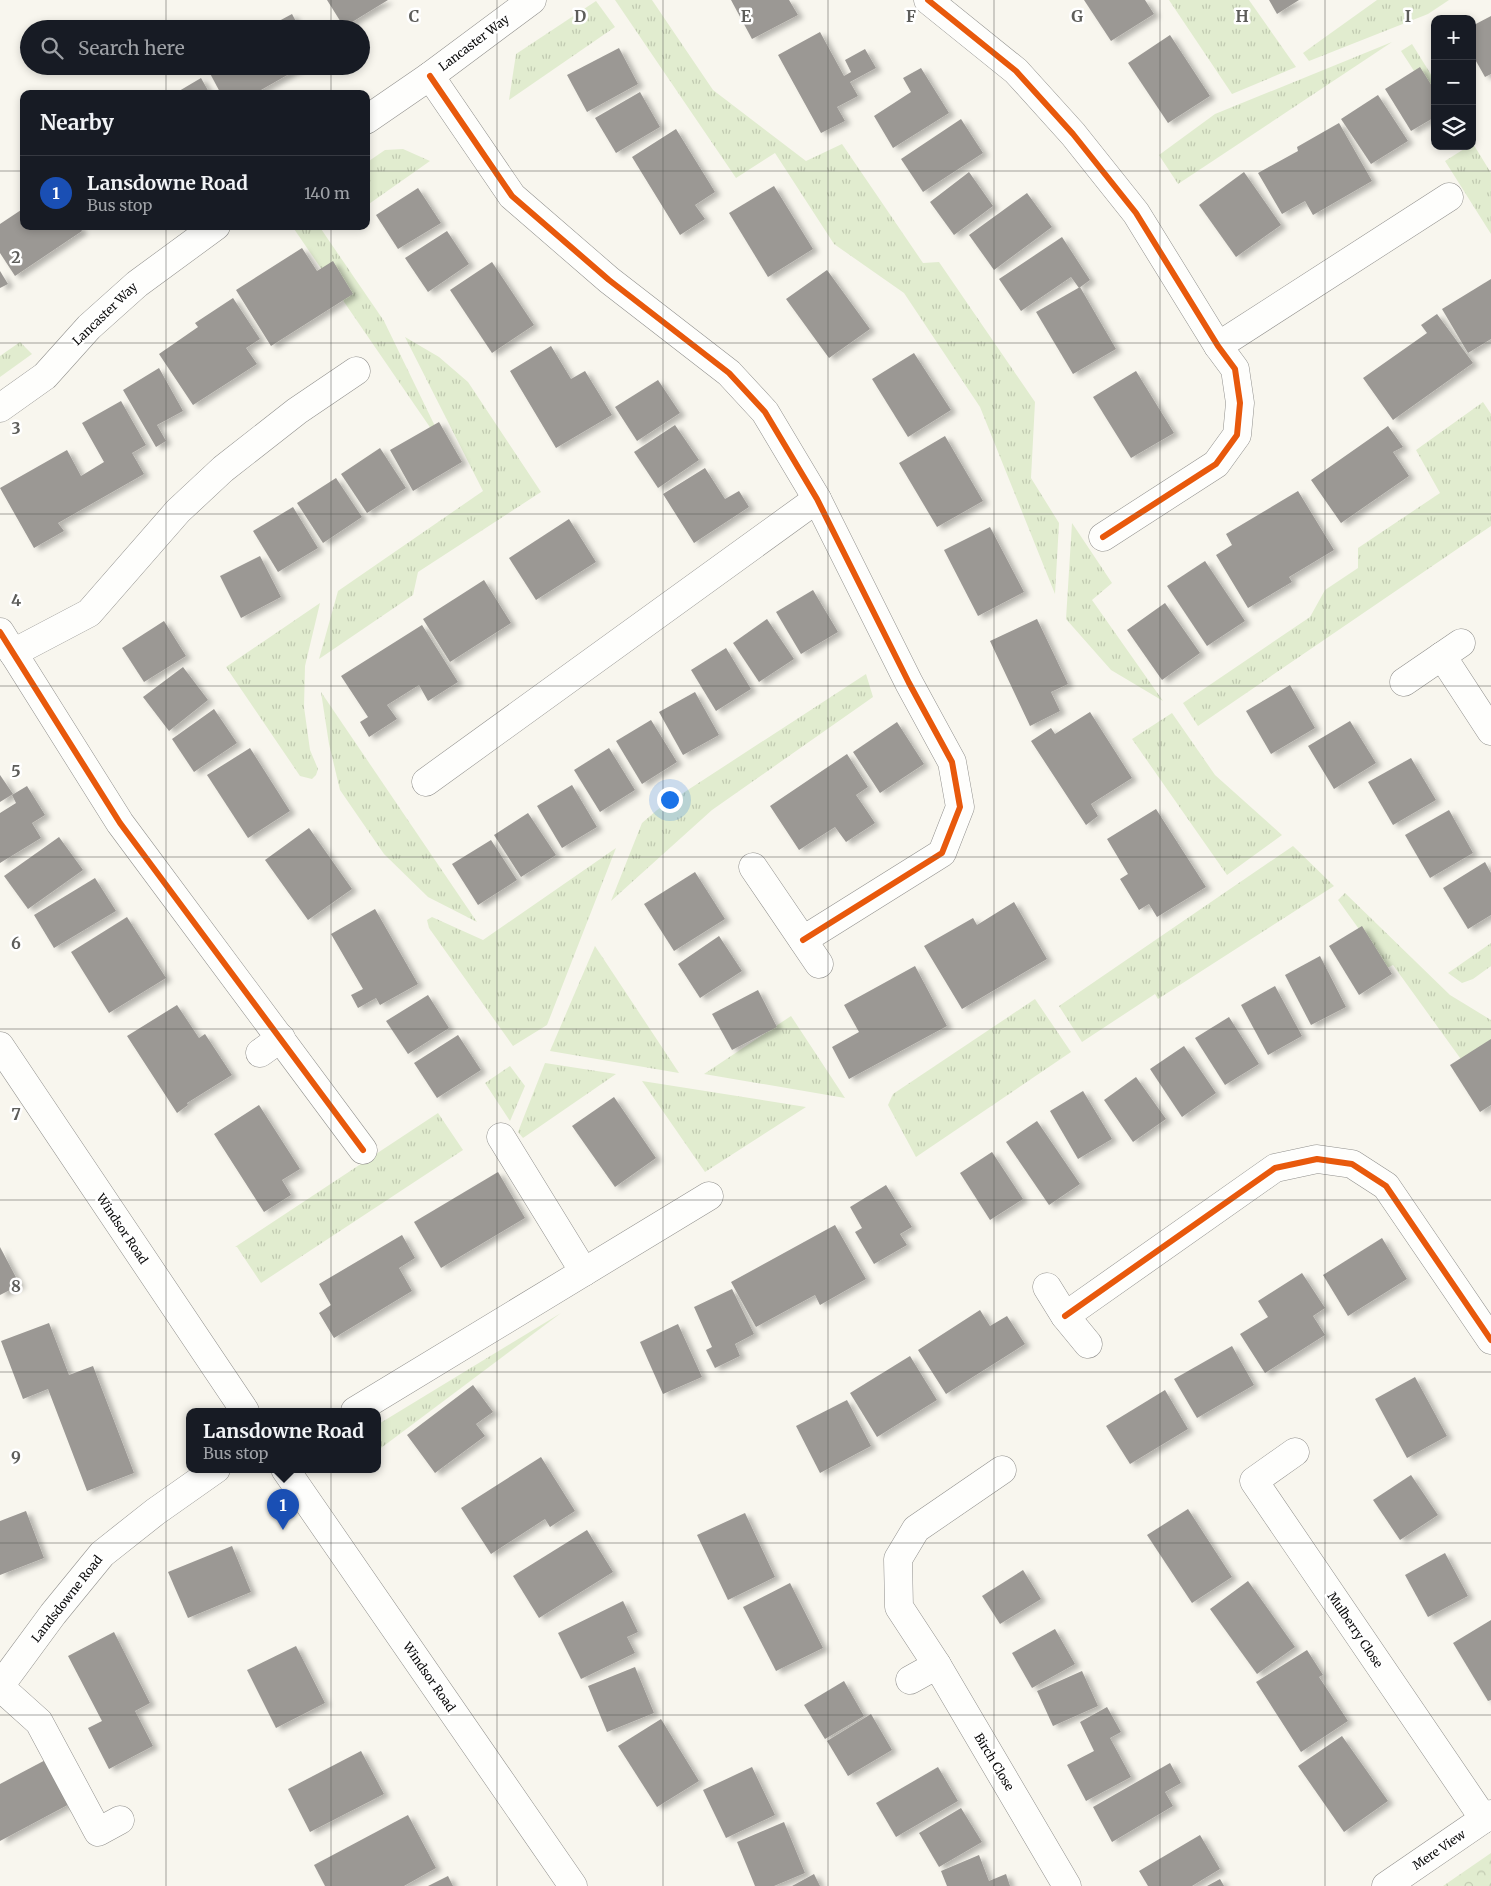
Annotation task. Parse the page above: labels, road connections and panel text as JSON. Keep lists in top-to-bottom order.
{
  "streets": {
    "street": [
      "Lancaster Way",
      "Windsor Road",
      "Landsdowne Road",
      "Mulberry Close",
      "Birch Close",
      "Mere View"
    ]
  },
  "crossings": [
    ["Mulberry Close", "Mere View"]
  ],
  "page": {
    "map_buttons": ["+", "−"],
    "search": "Search here",
    "heading": "Nearby",
    "list": [
      {
        "mark": "1",
        "name": "Lansdowne Road",
        "note": "Bus stop",
        "value": "140 m"
      }
    ],
    "popup": ["Lansdowne Road", "Bus stop"],
    "pins": "1"
  },
  "grid": {
    "columns": [
      "C",
      "D",
      "E",
      "F",
      "G",
      "H",
      "I"
    ],
    "rows": [
      "2",
      "3",
      "4",
      "5",
      "6",
      "7",
      "8",
      "9"
    ]
  }
}
